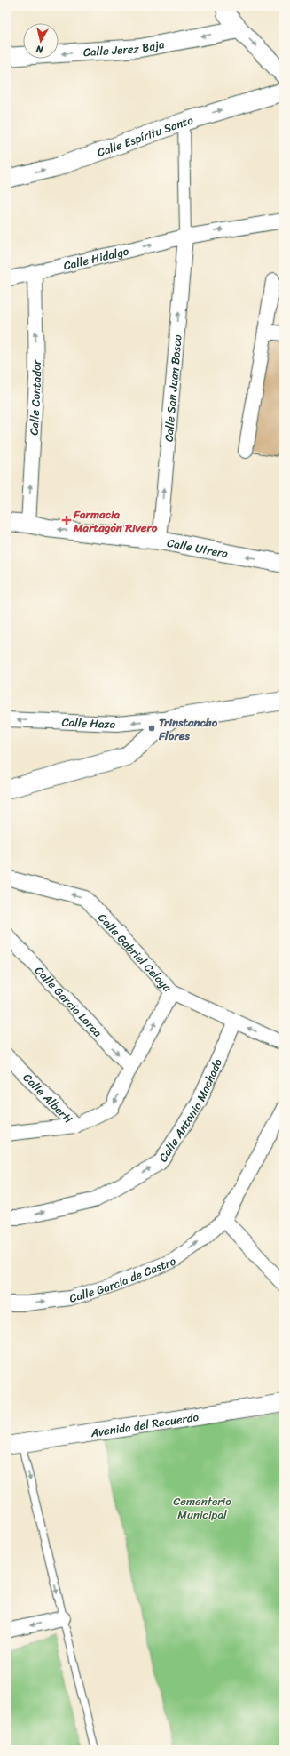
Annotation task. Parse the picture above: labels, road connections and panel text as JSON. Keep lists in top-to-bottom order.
{
  "streets": {
    "street": [
      "Calle Jerez Baja",
      "Calle Espíritu Santo",
      "Calle Hidalgo",
      "Calle San Juan Bosco",
      "Calle Contador",
      "Calle Utrera",
      "Calle Haza",
      "Calle Gabriel Celaya",
      "Calle García Lorca",
      "Calle Alberti",
      "Calle Antonio Machado",
      "Calle García de Castro",
      "Avenida del Recuerdo"
    ]
  },
  "crossings": [
    ["Calle Hidalgo", "Calle San Juan Bosco"],
    ["Calle Hidalgo", "Calle Contador"],
    ["Calle San Juan Bosco", "Calle Utrera"],
    ["Calle Contador", "Calle Utrera"],
    ["Calle Gabriel Celaya", "Calle Antonio Machado"]
  ],
  "one_way": [
    "Calle Jerez Baja",
    "Calle Espíritu Santo",
    "Calle Hidalgo",
    "Calle Contador",
    "Calle Utrera",
    "Calle Gabriel Celaya",
    "Calle García Lorca",
    "Calle García de Castro"
  ],
  "parks": ["Cementerio Municipal"],
  "places": {
    "health": ["Farmacia Martagón Rivero"],
    "other": ["Trinstancho Flores"]
  },
  "north": "bottom"
}
